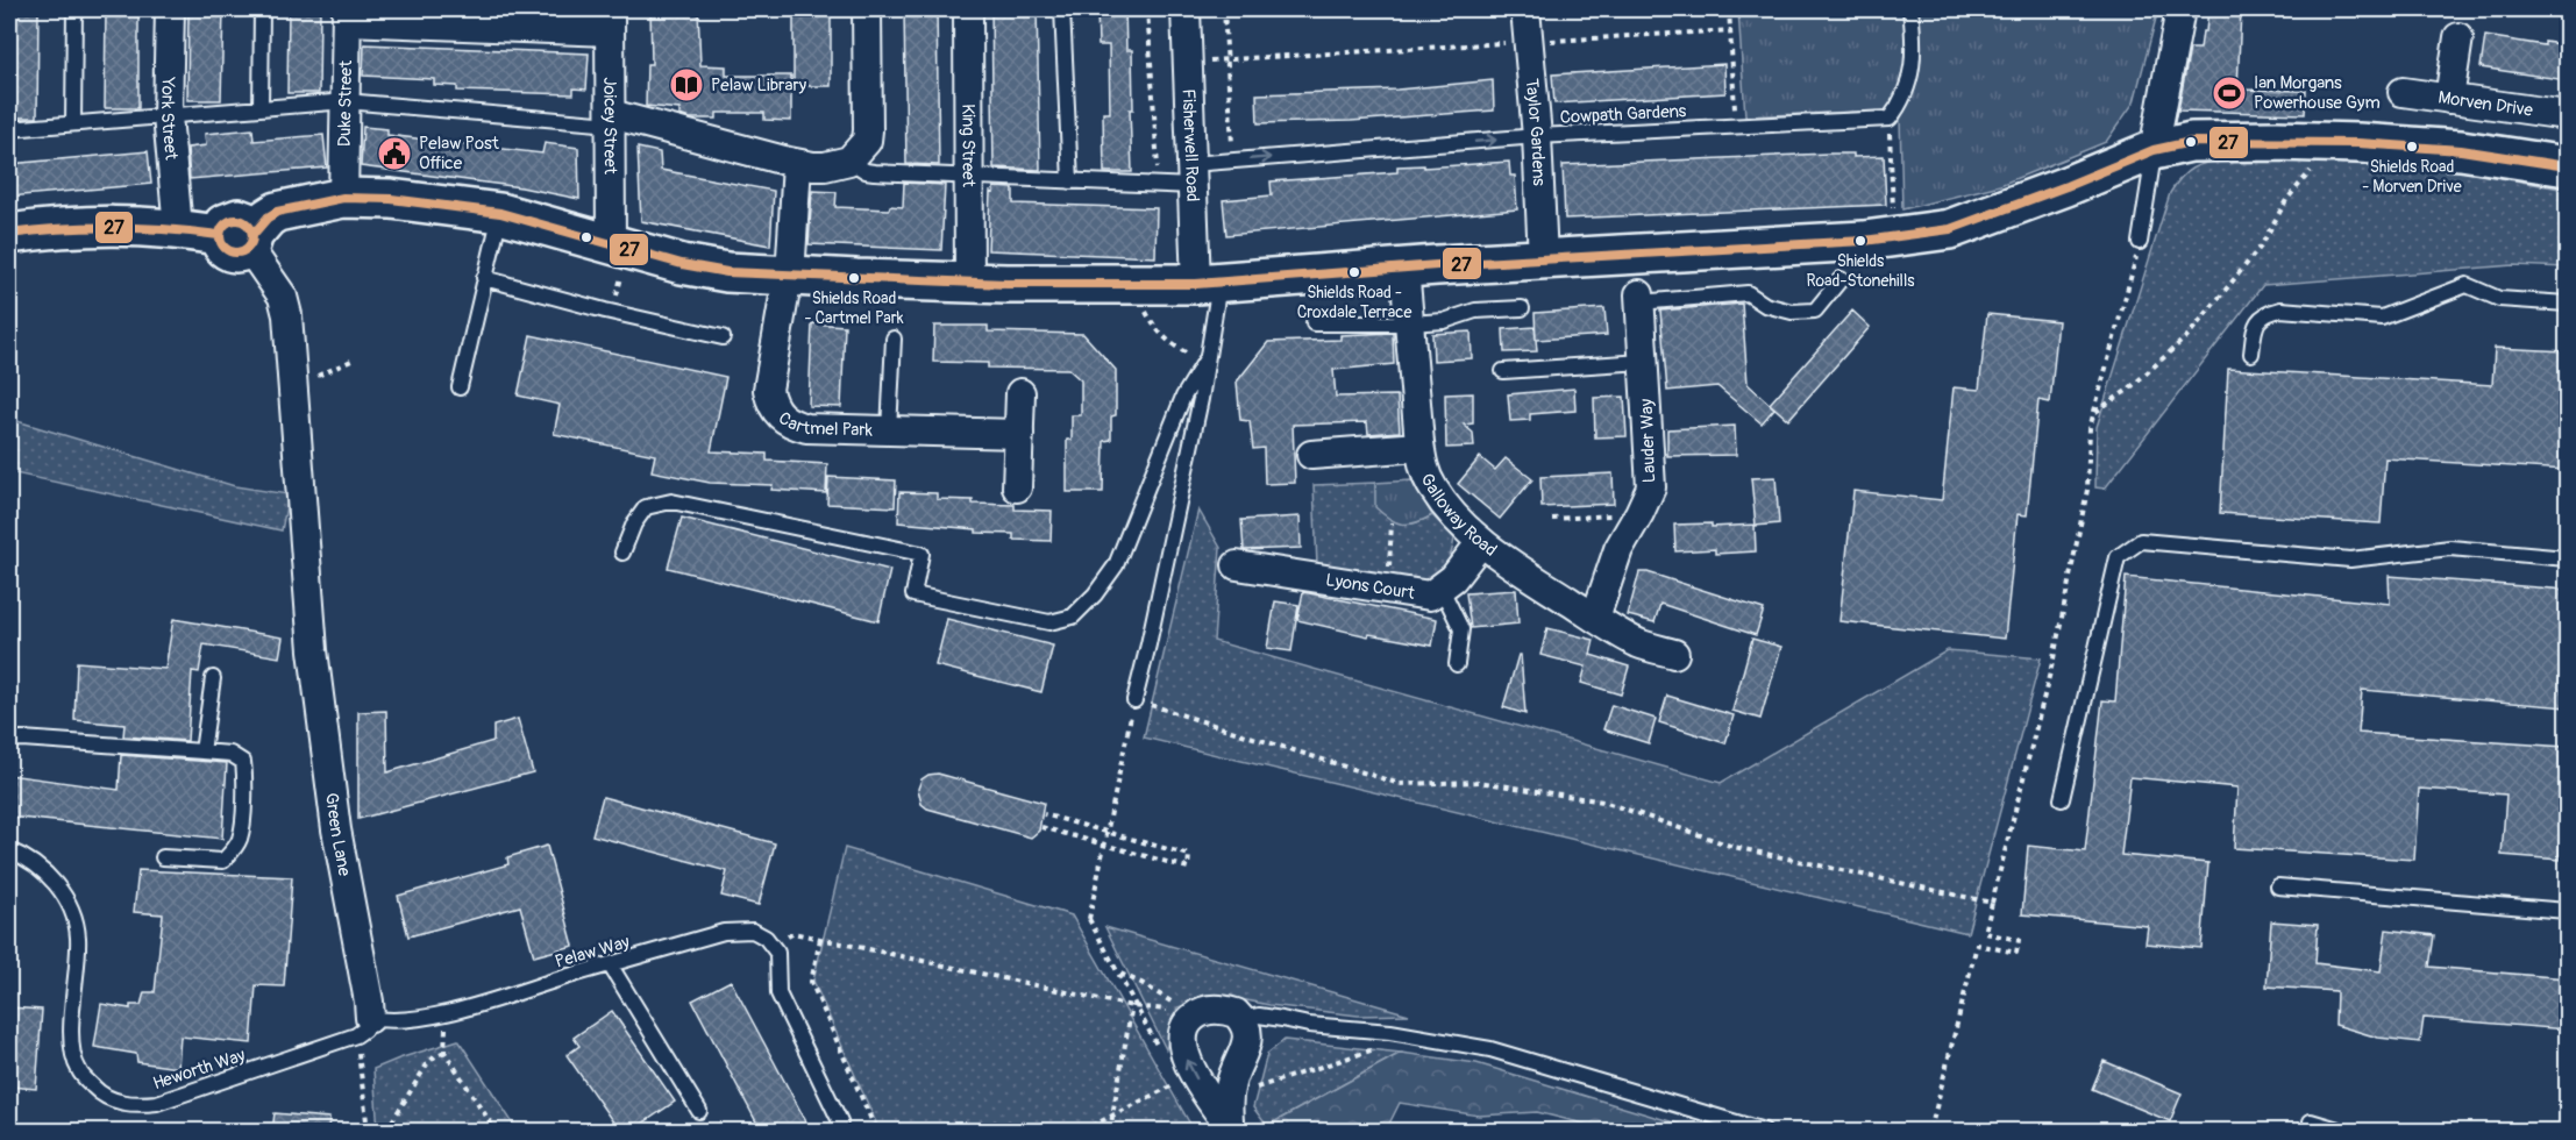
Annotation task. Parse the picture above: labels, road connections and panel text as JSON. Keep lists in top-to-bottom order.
{
  "streets": {
    "street": [
      "Duke Street",
      "Morven Drive",
      "York Street",
      "Joicey Street",
      "Taylor Gardens",
      "King Street",
      "Fisherwell Road",
      "Cartmel Park",
      "Lauder Way",
      "Galloway Road",
      "Lyons Court",
      "Green Lane"
    ],
    "lane": ["Cowpath Gardens", "Pelaw Way", "Heworth Way"]
  },
  "crossings": [
    ["Cowpath Gardens", "Taylor Gardens"],
    ["Cowpath Gardens", "King Street"],
    ["Cowpath Gardens", "Fisherwell Road"],
    ["Lauder Way", "Galloway Road"],
    ["Galloway Road", "Lyons Court"],
    ["Green Lane", "Pelaw Way"],
    ["Green Lane", "Heworth Way"],
    ["Pelaw Way", "Heworth Way"]
  ],
  "places": {
    "library": ["Pelaw Library"],
    "sports": ["Ian Morgans Powerhouse Gym"],
    "other": [
      "Shields Road - Morven Drive",
      "Shields Road-Stonehills",
      "Shields Road - Croxdale Terrace",
      "Shields Road - Cartmel Park"
    ],
    "public building": ["Pelaw Post Office"]
  },
  "lines": ["transit line 27"]
}
